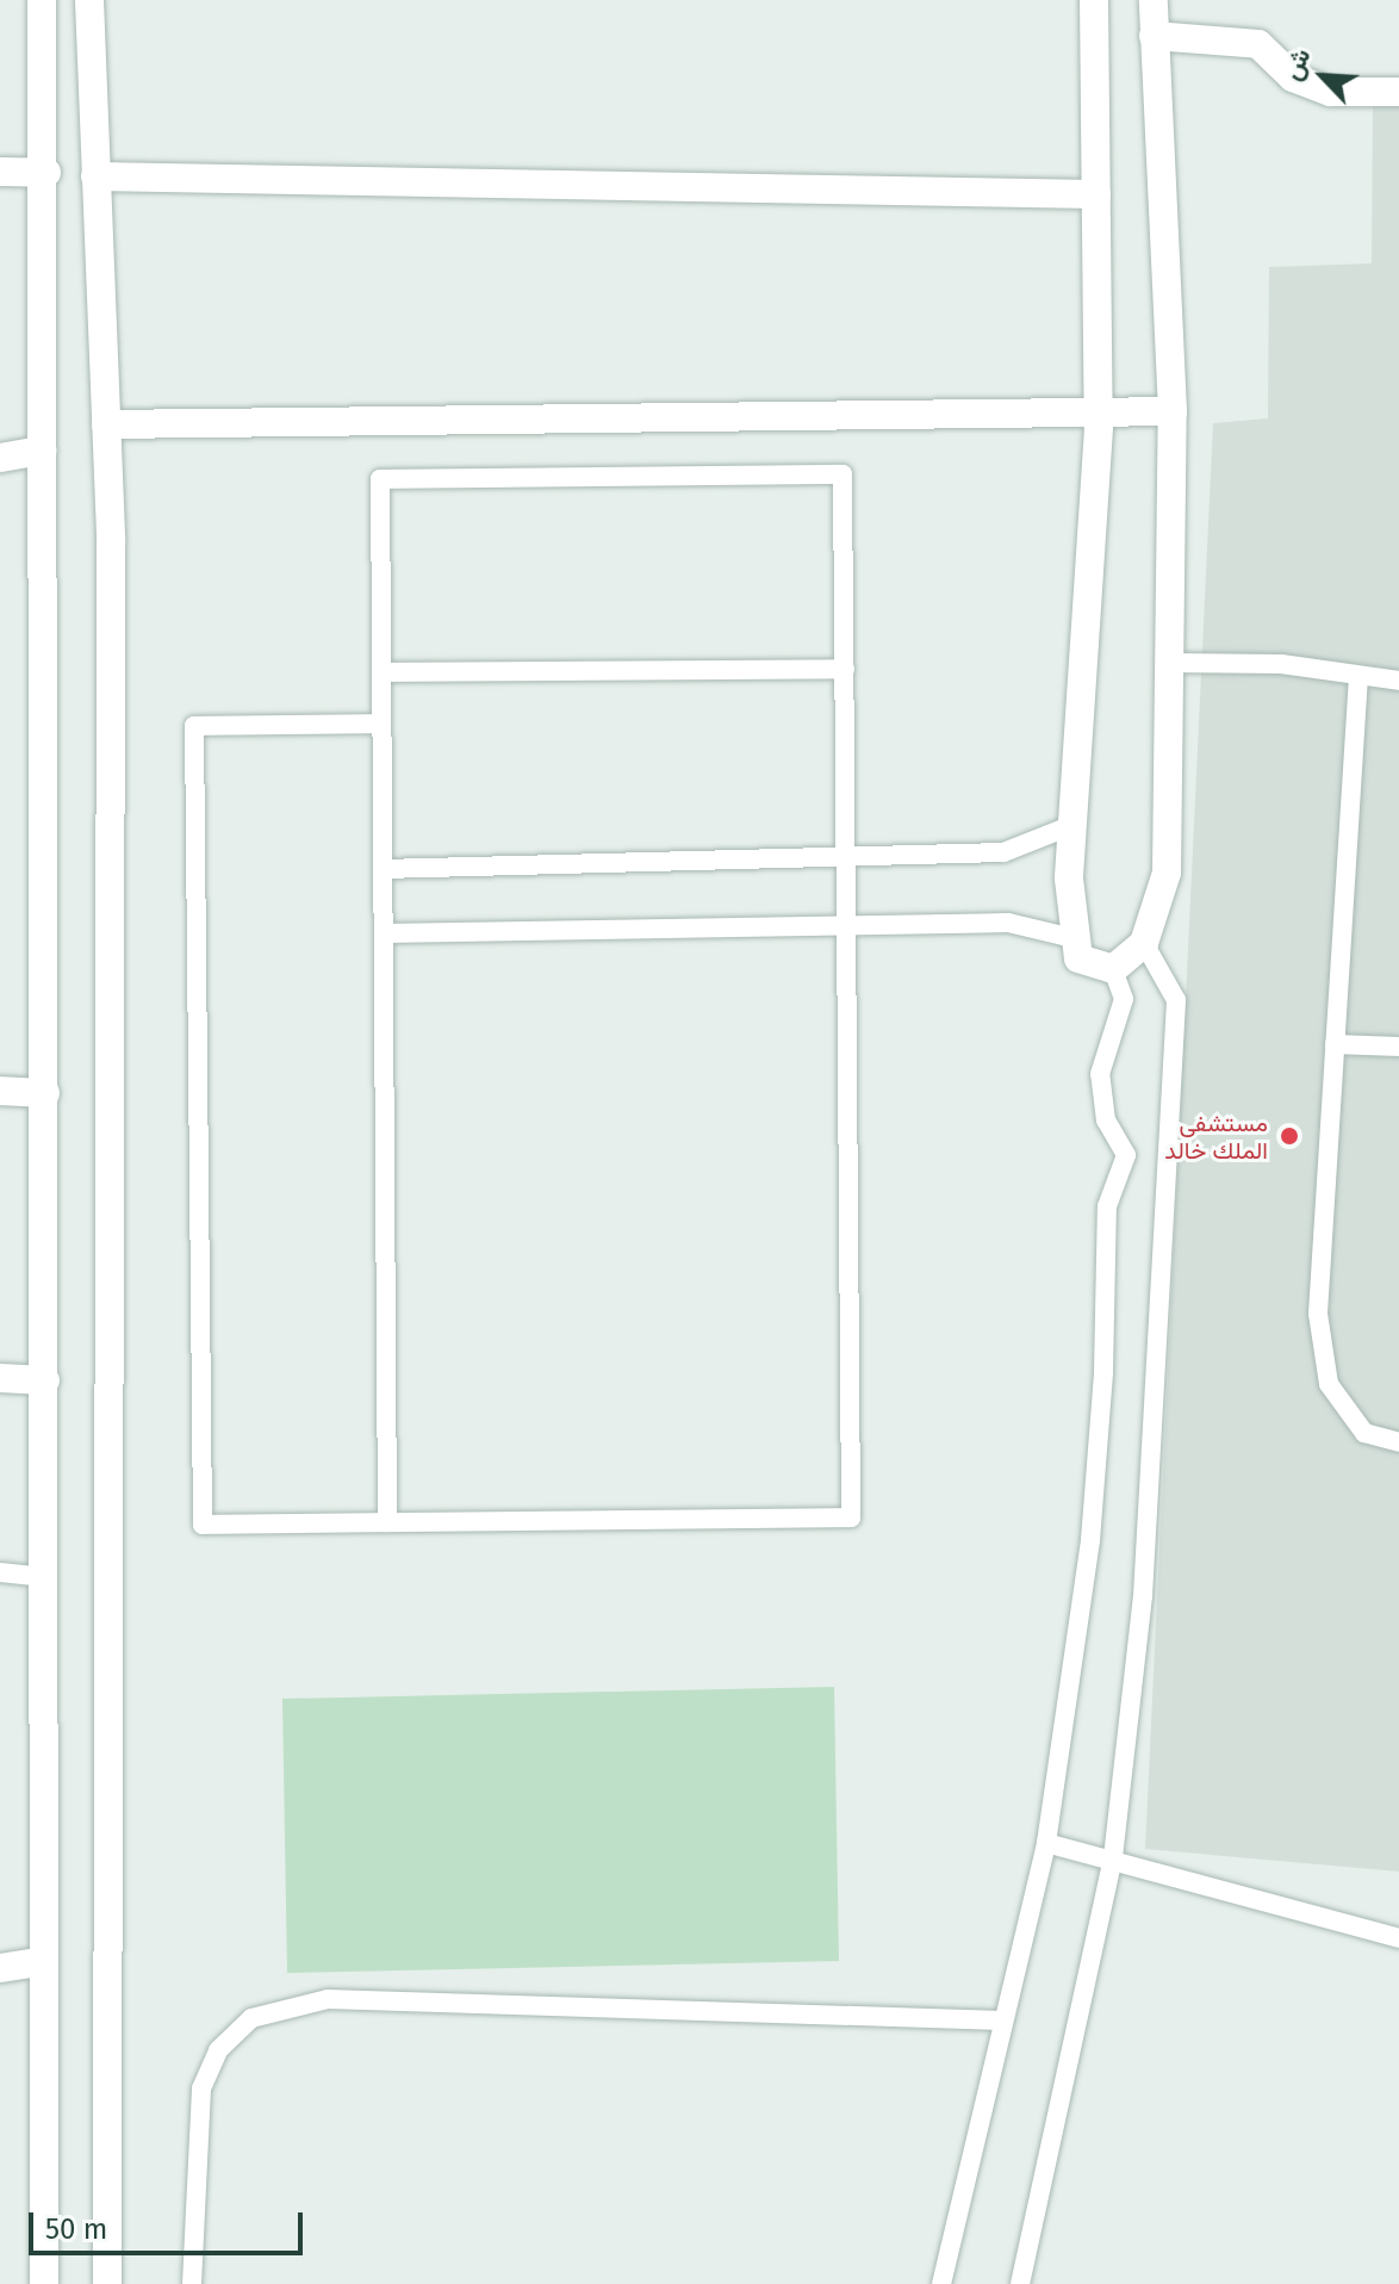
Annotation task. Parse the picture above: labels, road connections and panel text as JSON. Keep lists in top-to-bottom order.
{
  "places": ["مستشفى الملك خالد"],
  "scale_bar": "50 m",
  "north": "top left"
}
